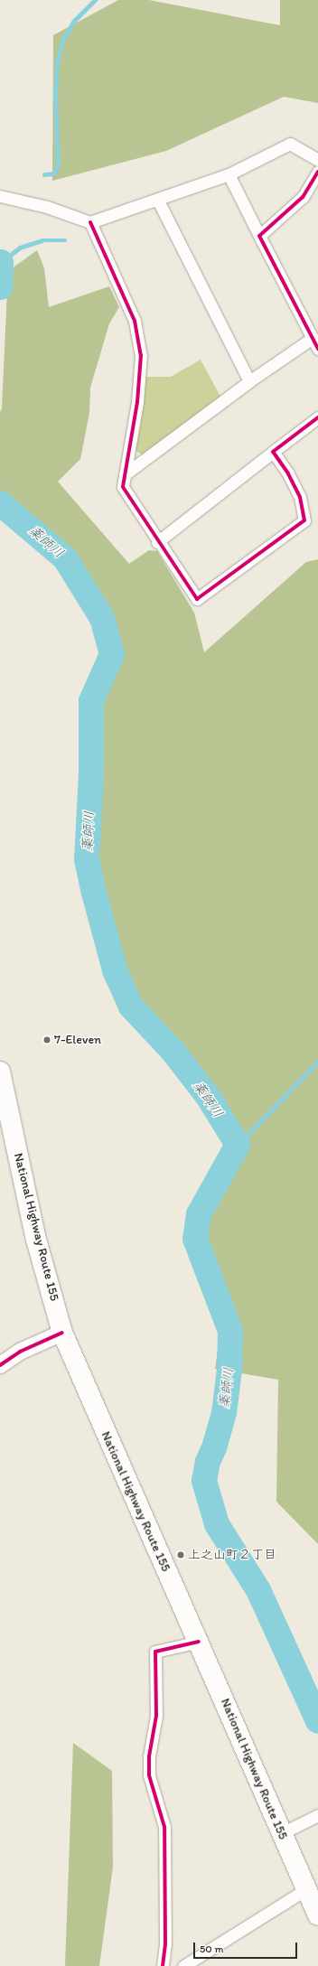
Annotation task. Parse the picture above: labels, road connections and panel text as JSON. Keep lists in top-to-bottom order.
{
  "streets": {
    "highway": ["National Highway Route 155"]
  },
  "water": ["薬師川"],
  "places": ["7-Eleven", "上之山町２丁目"],
  "scale_bar": "50 m"
}
